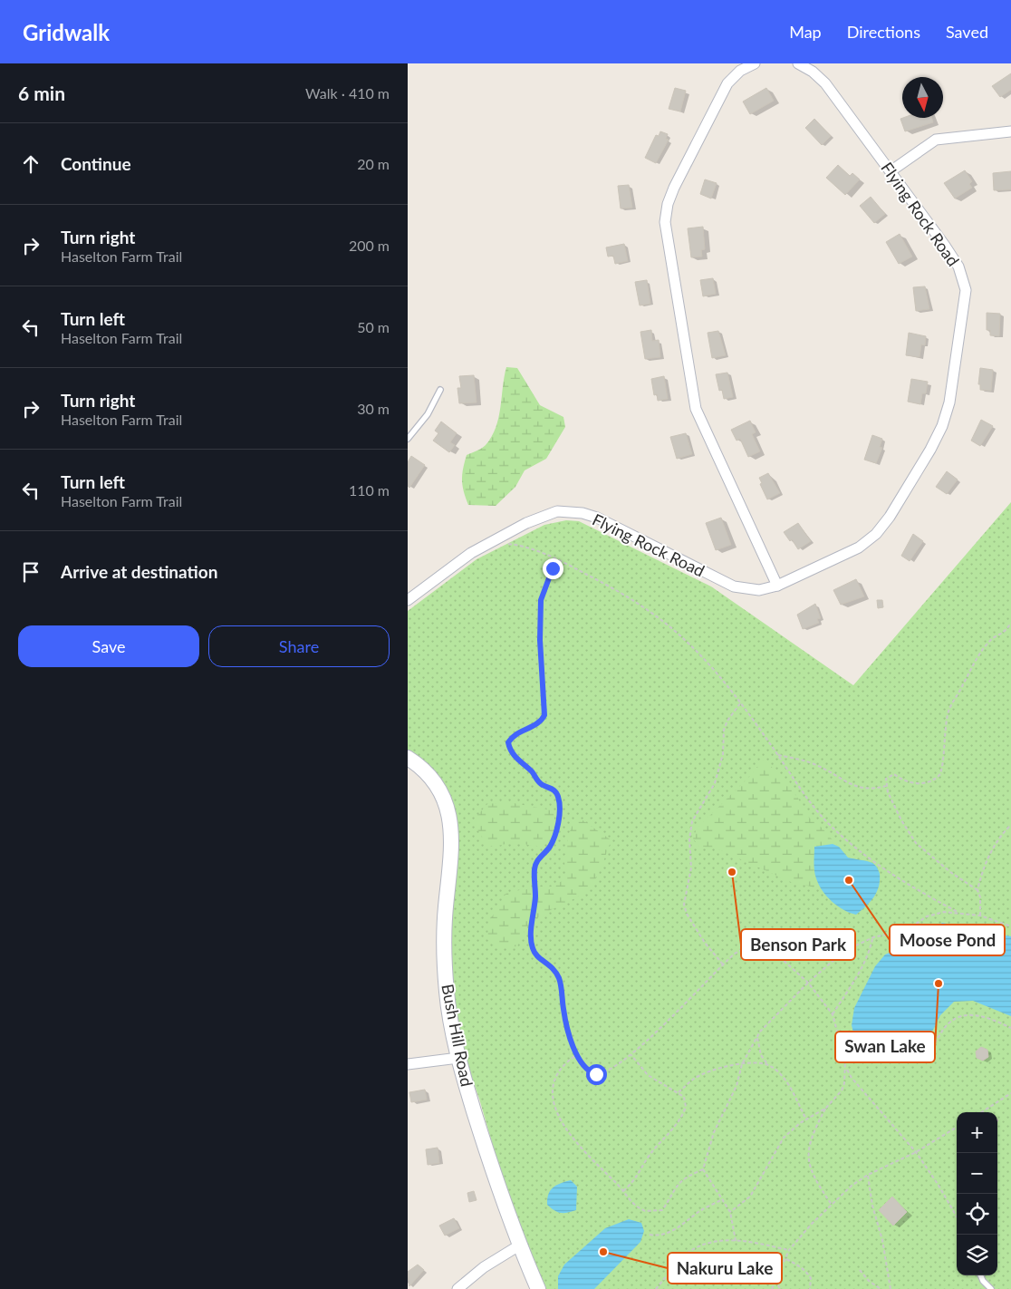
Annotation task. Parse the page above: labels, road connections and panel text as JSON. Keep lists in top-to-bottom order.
{
  "streets": {
    "street": ["Flying Rock Road", "Bush Hill Road"]
  },
  "places": [
    "Benson Park",
    "Moose Pond",
    "Swan Lake",
    "Nakuru Lake"
  ],
  "north": "bottom",
  "page": {
    "header": "Gridwalk",
    "nav": ["Map", "Directions", "Saved"],
    "heading": ["6 min", "Walk · 410 m"],
    "list": [
      ["Continue", "20 m"],
      ["Turn right", "Haselton Farm Trail", "200 m"],
      ["Turn left", "Haselton Farm Trail", "50 m"],
      ["Turn right", "Haselton Farm Trail", "30 m"],
      ["Turn left", "Haselton Farm Trail", "110 m"],
      "Arrive at destination"
    ],
    "buttons": ["Save", "Share"],
    "map_buttons": ["+", "−"]
  }
}
